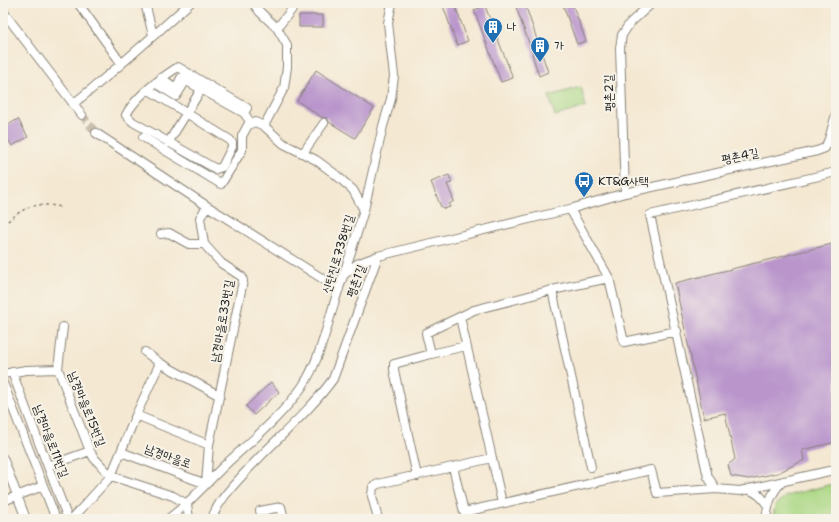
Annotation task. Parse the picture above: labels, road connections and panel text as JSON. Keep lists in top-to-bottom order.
{
  "streets": {
    "street": [
      "평촌2길",
      "평촌4길",
      "신탄진로738번길",
      "평촌1길",
      "남경마을로33번길",
      "남경마을로15번길",
      "남경마을로11번길",
      "남경마을로"
    ]
  },
  "crossings": [
    ["평촌2길", "평촌4길"],
    ["평촌2길", "평촌1길"],
    ["평촌4길", "평촌1길"],
    ["신탄진로738번길", "남경마을로"],
    ["남경마을로15번길", "남경마을로11번길"]
  ],
  "places": {
    "building": ["나", "가"],
    "bus stop": ["KT&G사택"]
  }
}
